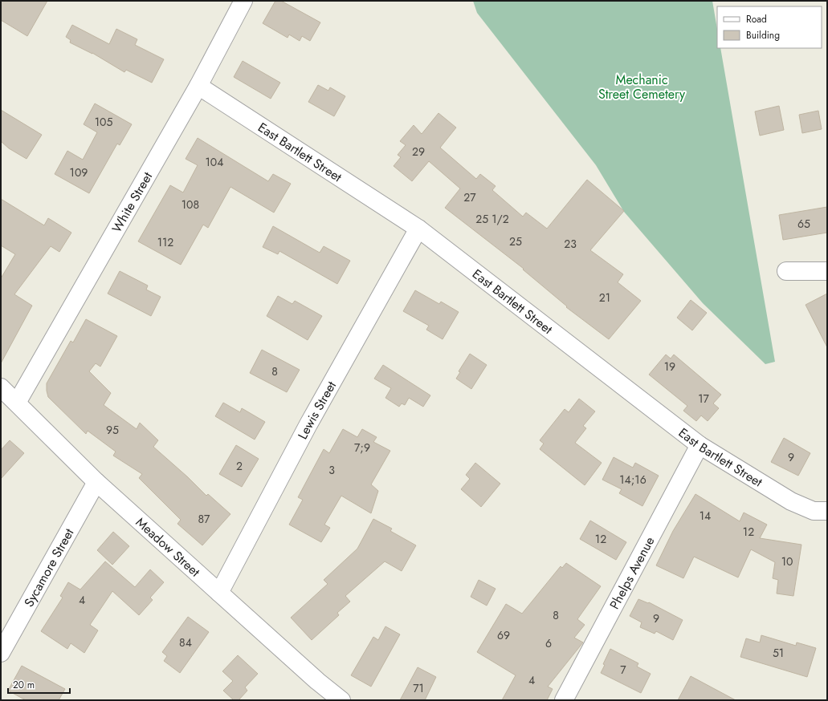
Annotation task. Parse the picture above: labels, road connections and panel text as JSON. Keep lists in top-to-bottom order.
{
  "streets": {
    "street": [
      "East Bartlett Street",
      "White Street",
      "Lewis Street",
      "Meadow Street",
      "Sycamore Street",
      "Phelps Avenue"
    ]
  },
  "crossings": [
    ["East Bartlett Street", "White Street"],
    ["East Bartlett Street", "Lewis Street"],
    ["East Bartlett Street", "Phelps Avenue"],
    ["White Street", "Meadow Street"],
    ["Lewis Street", "Meadow Street"],
    ["Meadow Street", "Sycamore Street"]
  ],
  "parks": ["Mechanic Street Cemetery"],
  "house_numbers": [
    "105",
    "29",
    "104",
    "109",
    "27",
    "108",
    "25 1/2",
    "65",
    "25",
    "112",
    "23",
    "21",
    "19",
    "8",
    "17",
    "95",
    "7;9",
    "9",
    "2",
    "3",
    "14;16",
    "14",
    "87",
    "12",
    "12",
    "10",
    "4",
    "8",
    "9",
    "69",
    "84",
    "6",
    "51",
    "7",
    "4",
    "71"
  ],
  "legend": ["Road", "Building"],
  "scale_bar": "20 m"
}
